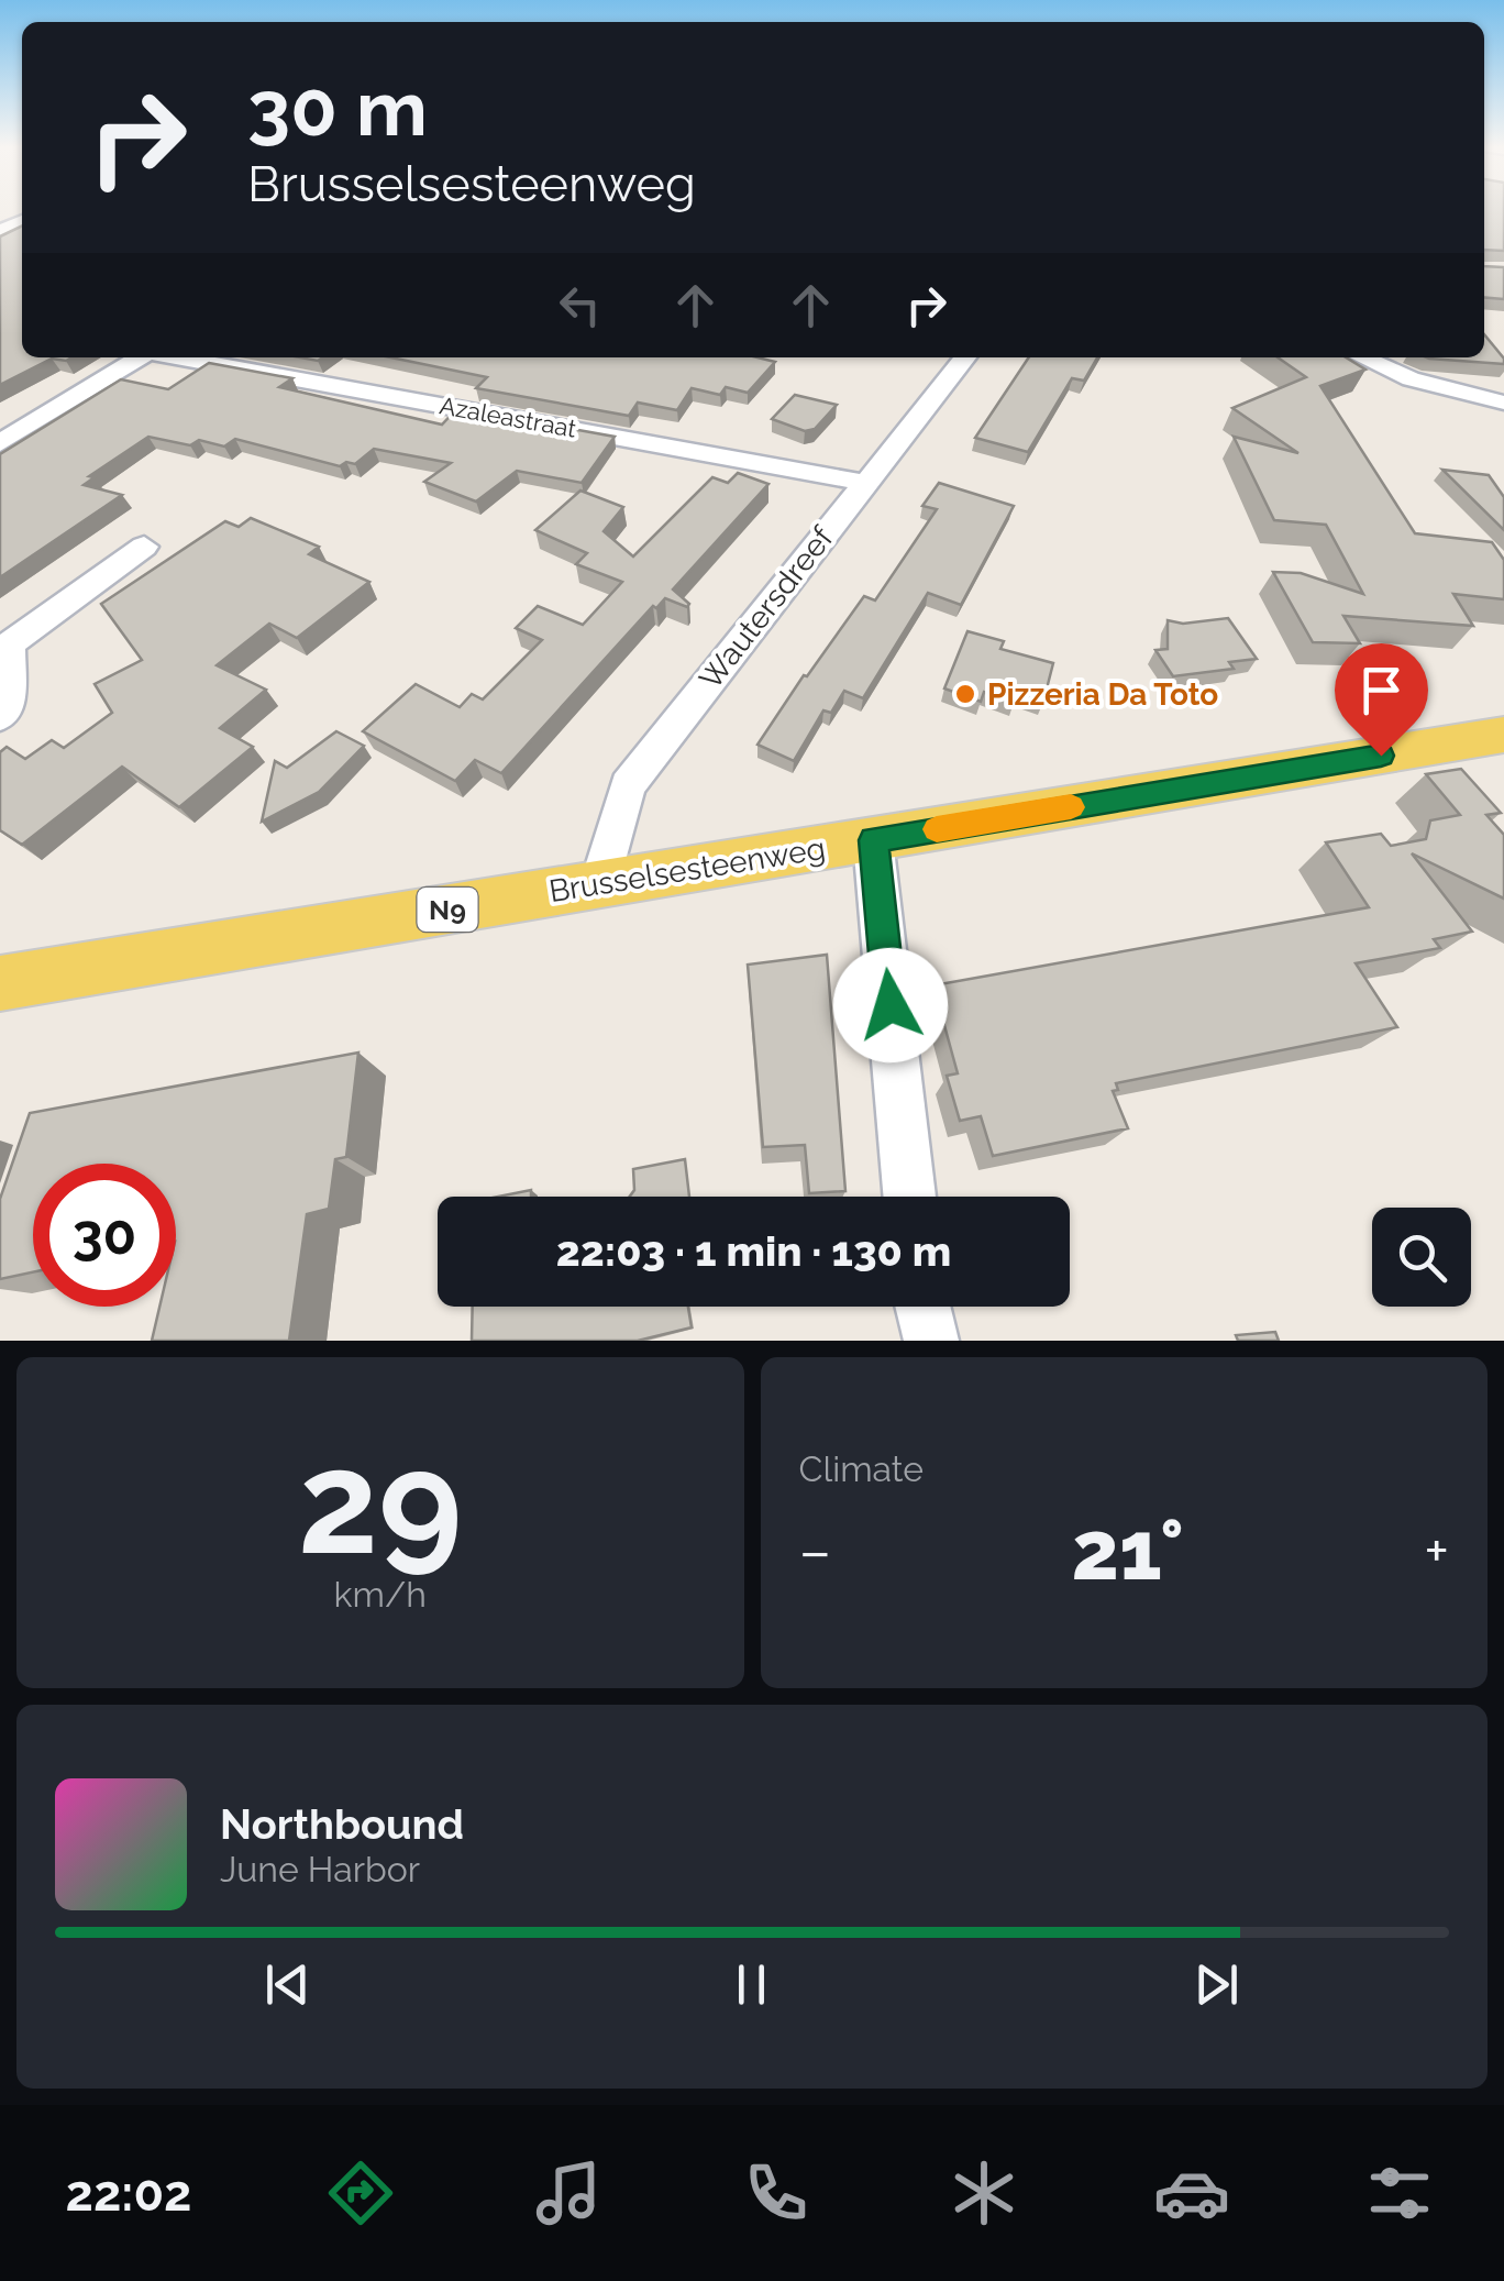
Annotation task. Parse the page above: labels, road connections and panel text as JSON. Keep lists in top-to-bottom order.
{
  "streets": {
    "main road": ["Brusselsesteenweg", "N9"],
    "street": ["Azaleastraat", "Wautersdreef"]
  },
  "crossings": [
    ["Azaleastraat", "Wautersdreef"],
    ["Wautersdreef", "Brusselsesteenweg"]
  ],
  "places": ["Pizzeria Da Toto"],
  "page": {
    "turn": ["30 m", "Brusselsesteenweg"],
    "limit": "30",
    "trip": "22:03 · 1 min · 130 m",
    "tile": [
      ["29", "km/h"],
      "Climate"
    ],
    "heat": ["−", "21°", "+"],
    "song": ["Northbound", "June Harbor"],
    "tabs": "22:02"
  }
}
